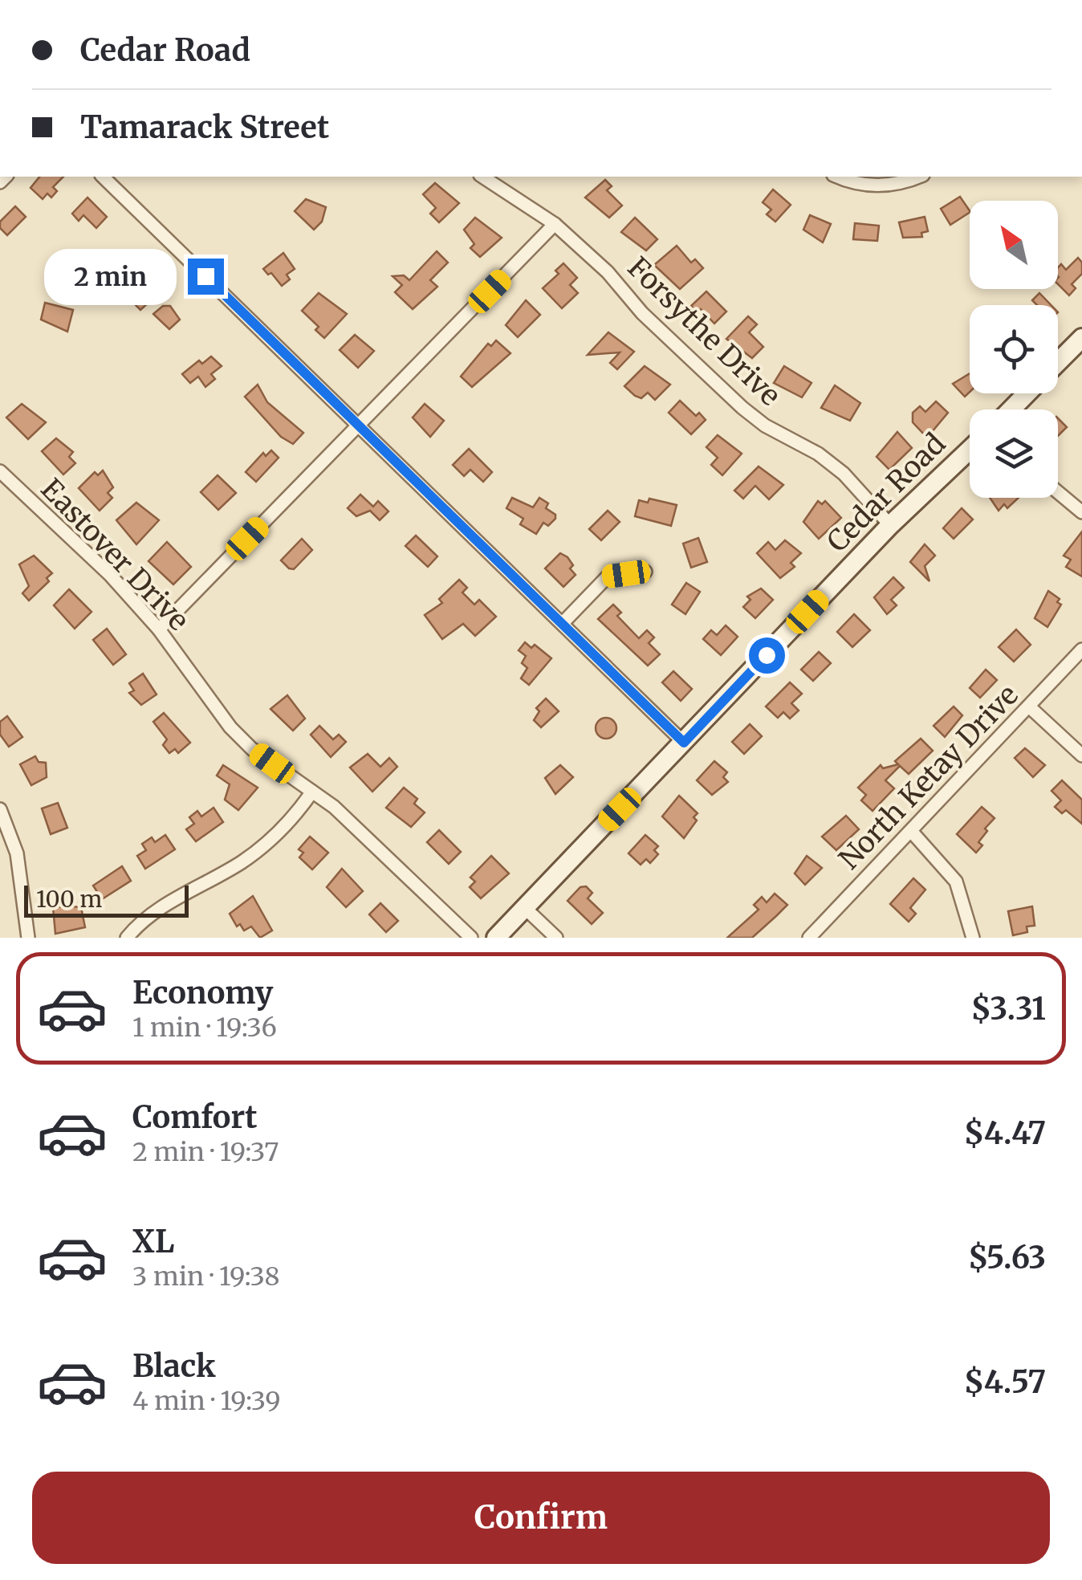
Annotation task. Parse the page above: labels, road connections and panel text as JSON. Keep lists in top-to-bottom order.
{
  "streets": {
    "street": [
      "Forsythe Drive",
      "Cedar Road",
      "Eastover Drive",
      "North Ketay Drive"
    ]
  },
  "crossings": [
    ["Forsythe Drive", "Cedar Road"]
  ],
  "scale_bar": "100 m",
  "north": "top left",
  "page": {
    "banner": ["Cedar Road", "Tamarack Street"],
    "bubble": "2 min",
    "scale": "100 m",
    "list": [
      {
        "name": "Economy",
        "note": "1 min · 19:36",
        "value": "$3.31"
      },
      {
        "name": "Comfort",
        "note": "2 min · 19:37",
        "value": "$4.47"
      },
      {
        "name": "XL",
        "note": "3 min · 19:38",
        "value": "$5.63"
      },
      {
        "name": "Black",
        "note": "4 min · 19:39",
        "value": "$4.57"
      }
    ],
    "buttons": "Confirm"
  }
}
